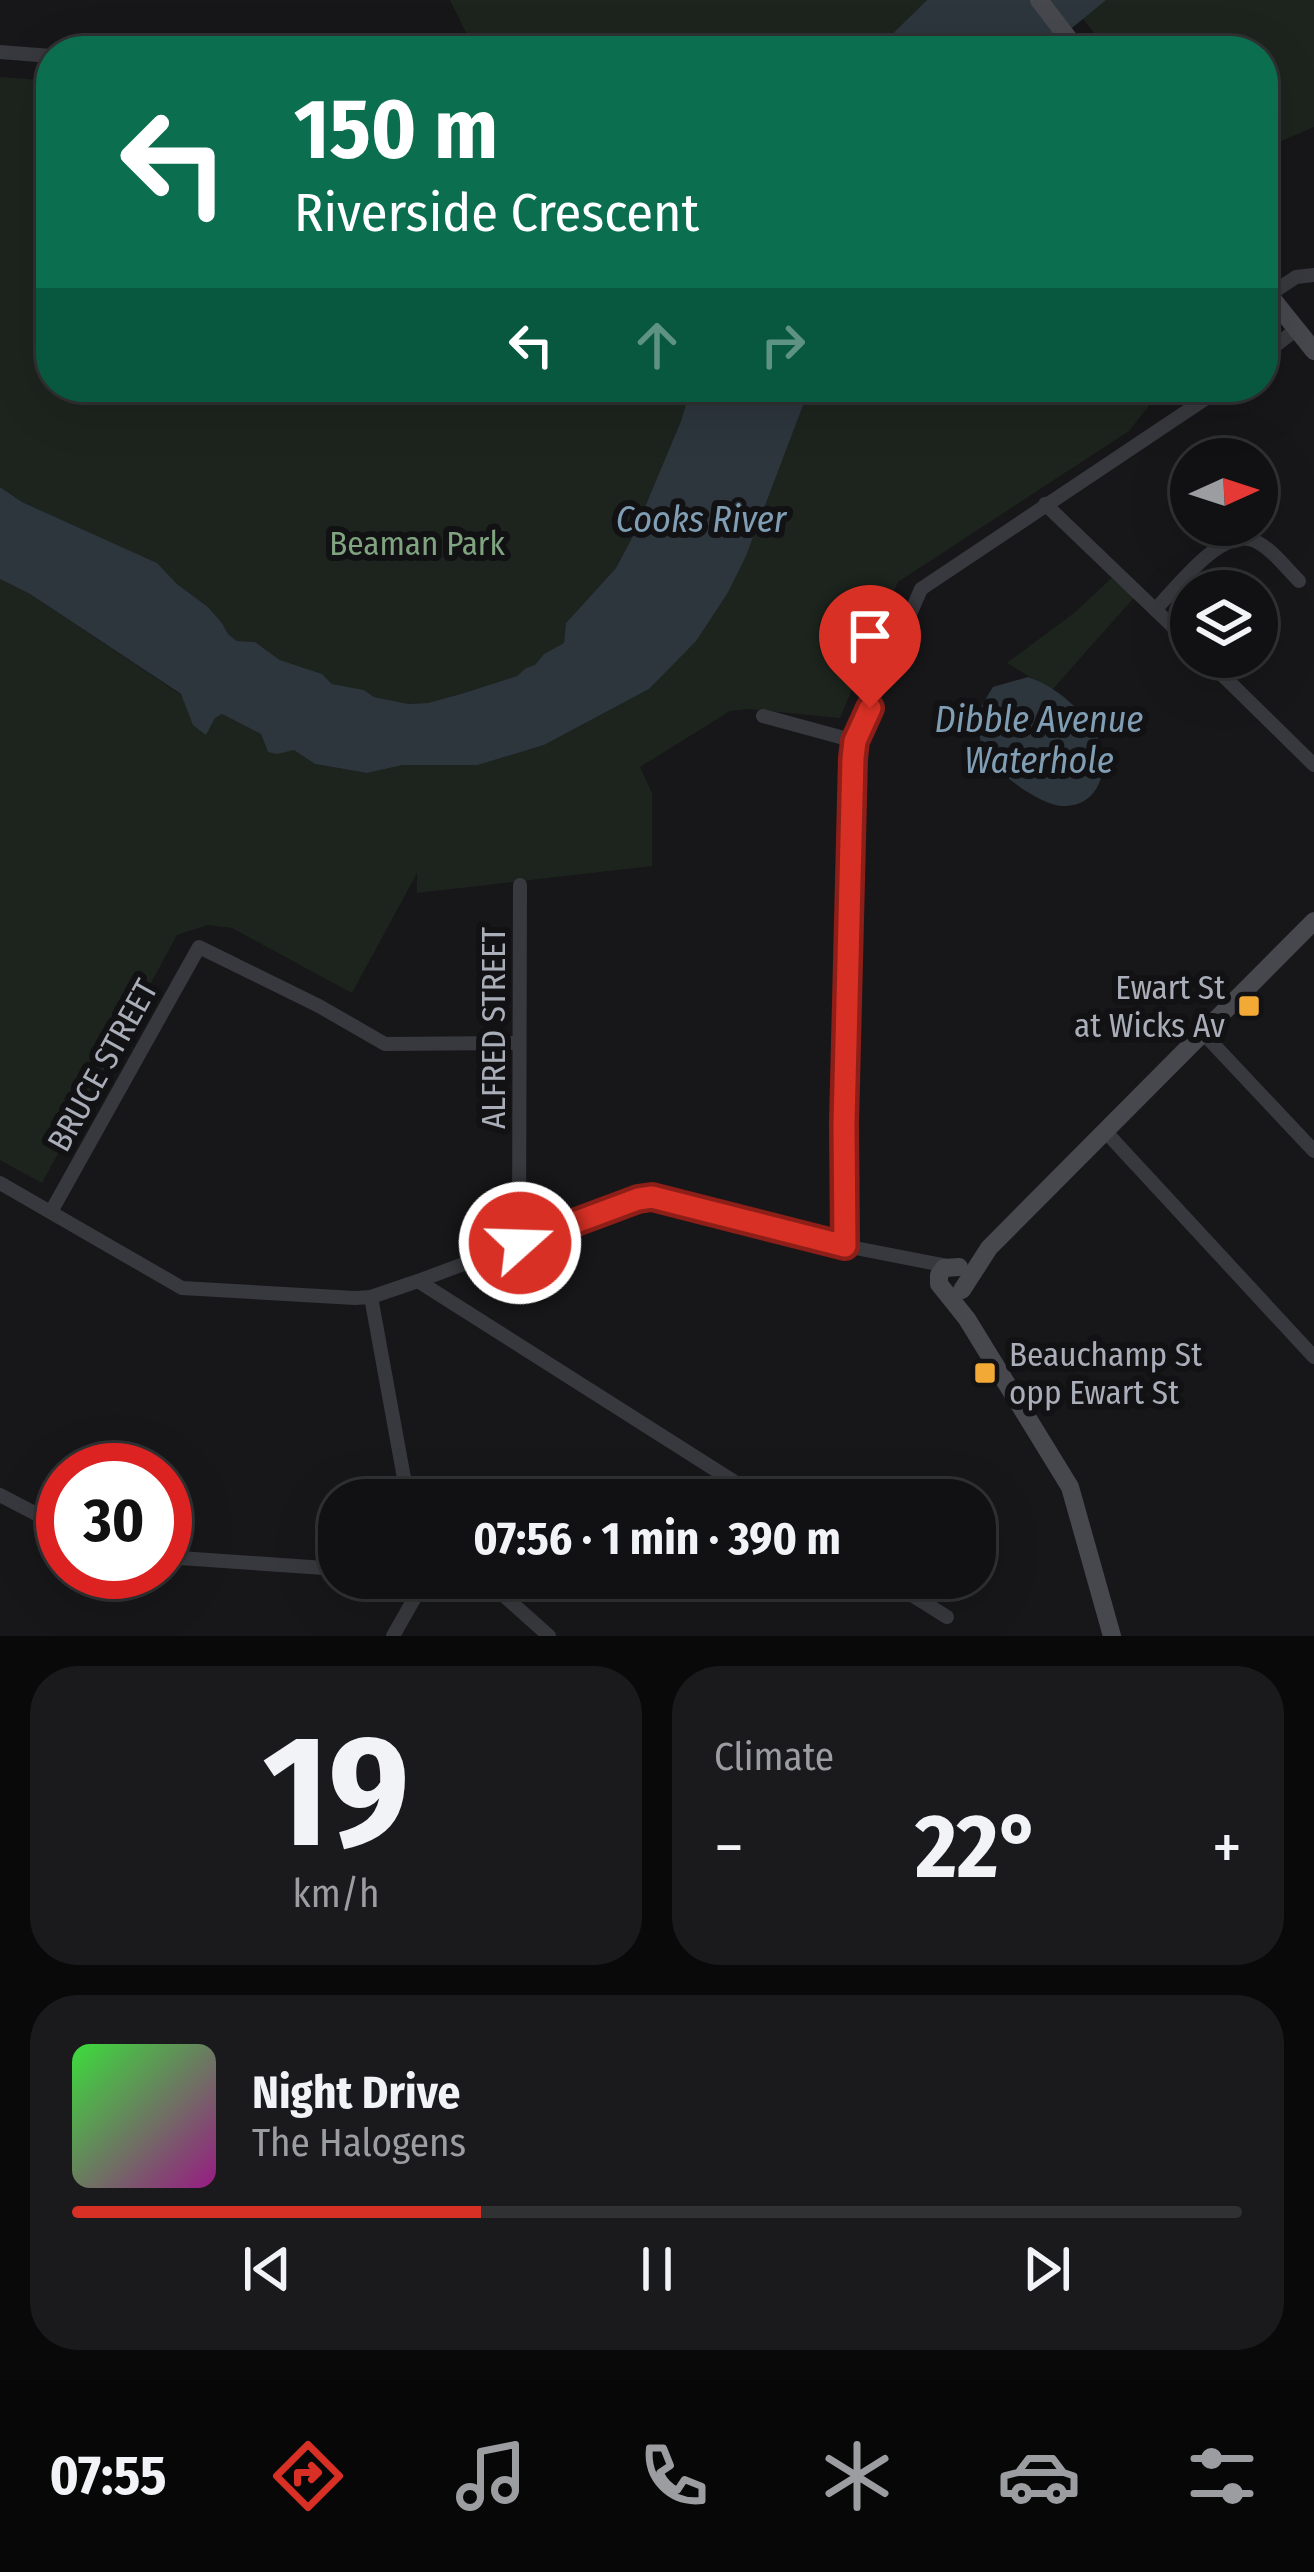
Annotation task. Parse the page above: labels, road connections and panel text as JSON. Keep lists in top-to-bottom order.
{
  "streets": {
    "street": ["ALFRED STREET", "BRUCE STREET"]
  },
  "crossings": [
    ["ALFRED STREET", "BRUCE STREET"]
  ],
  "water": ["Cooks River", "Dibble Avenue Waterhole"],
  "parks": ["Beaman Park"],
  "places": {
    "transit": ["Ewart St at Wicks Av", "Beauchamp St opp Ewart St"]
  },
  "north": "right",
  "page": {
    "turn": ["150 m", "Riverside Crescent"],
    "limit": "30",
    "trip": "07:56 · 1 min · 390 m",
    "tile": [
      ["19", "km/h"],
      "Climate"
    ],
    "heat": ["−", "22°", "+"],
    "song": ["Night Drive", "The Halogens"],
    "tabs": "07:55"
  }
}
